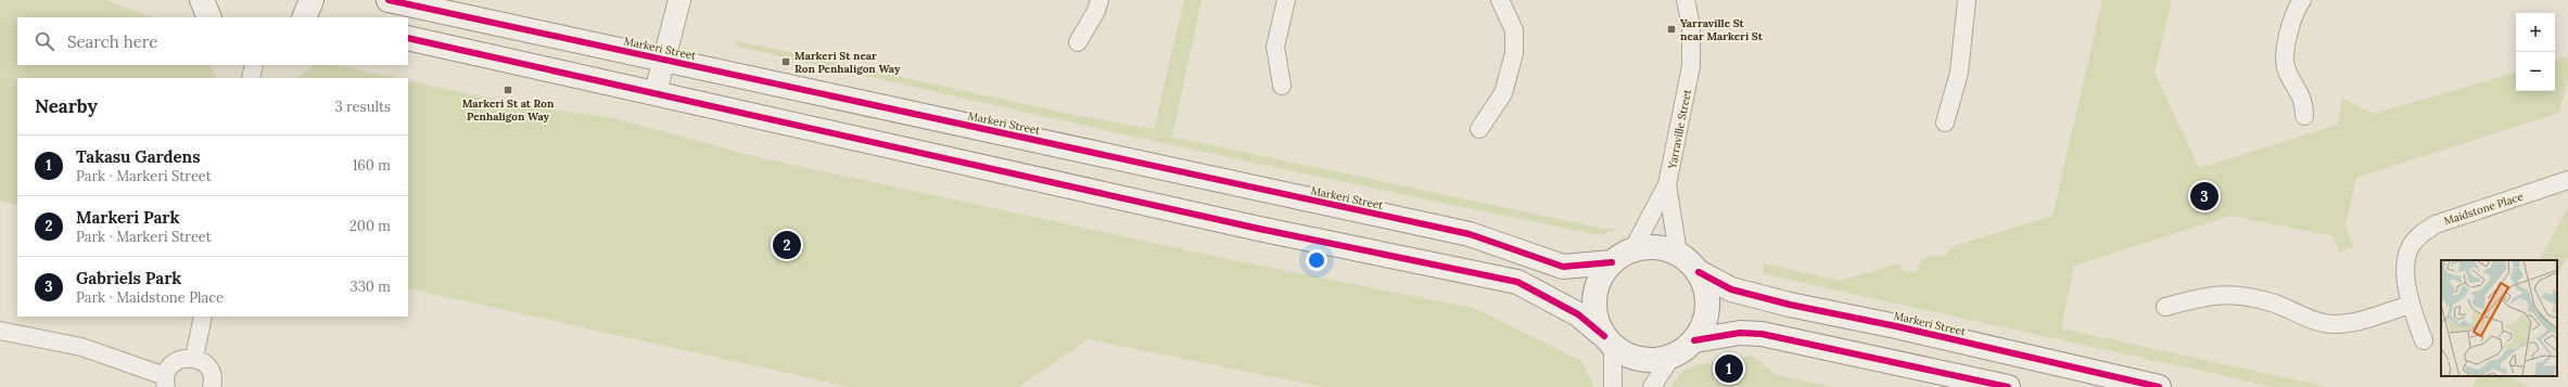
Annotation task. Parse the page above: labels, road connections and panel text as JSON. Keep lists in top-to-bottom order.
{
  "streets": {
    "main road": ["Markeri Street"],
    "street": ["Yarraville Street", "Maidstone Place"]
  },
  "crossings": [
    ["Markeri Street", "Yarraville Street"]
  ],
  "places": {
    "transit": ["Yarraville St near Markeri St", "Markeri St near Ron Penhaligon Way", "Markeri St at Ron Penhaligon Way"]
  },
  "page": {
    "map_buttons": ["+", "−"],
    "search": "Search here",
    "heading": ["Nearby", "3 results"],
    "list": [
      {
        "mark": "1",
        "name": "Takasu Gardens",
        "note": "Park · Markeri Street",
        "value": "160 m"
      },
      {
        "mark": "2",
        "name": "Markeri Park",
        "note": "Park · Markeri Street",
        "value": "200 m"
      },
      {
        "mark": "3",
        "name": "Gabriels Park",
        "note": "Park · Maidstone Place",
        "value": "330 m"
      }
    ],
    "pins": ["3", "2", "1"]
  }
}
